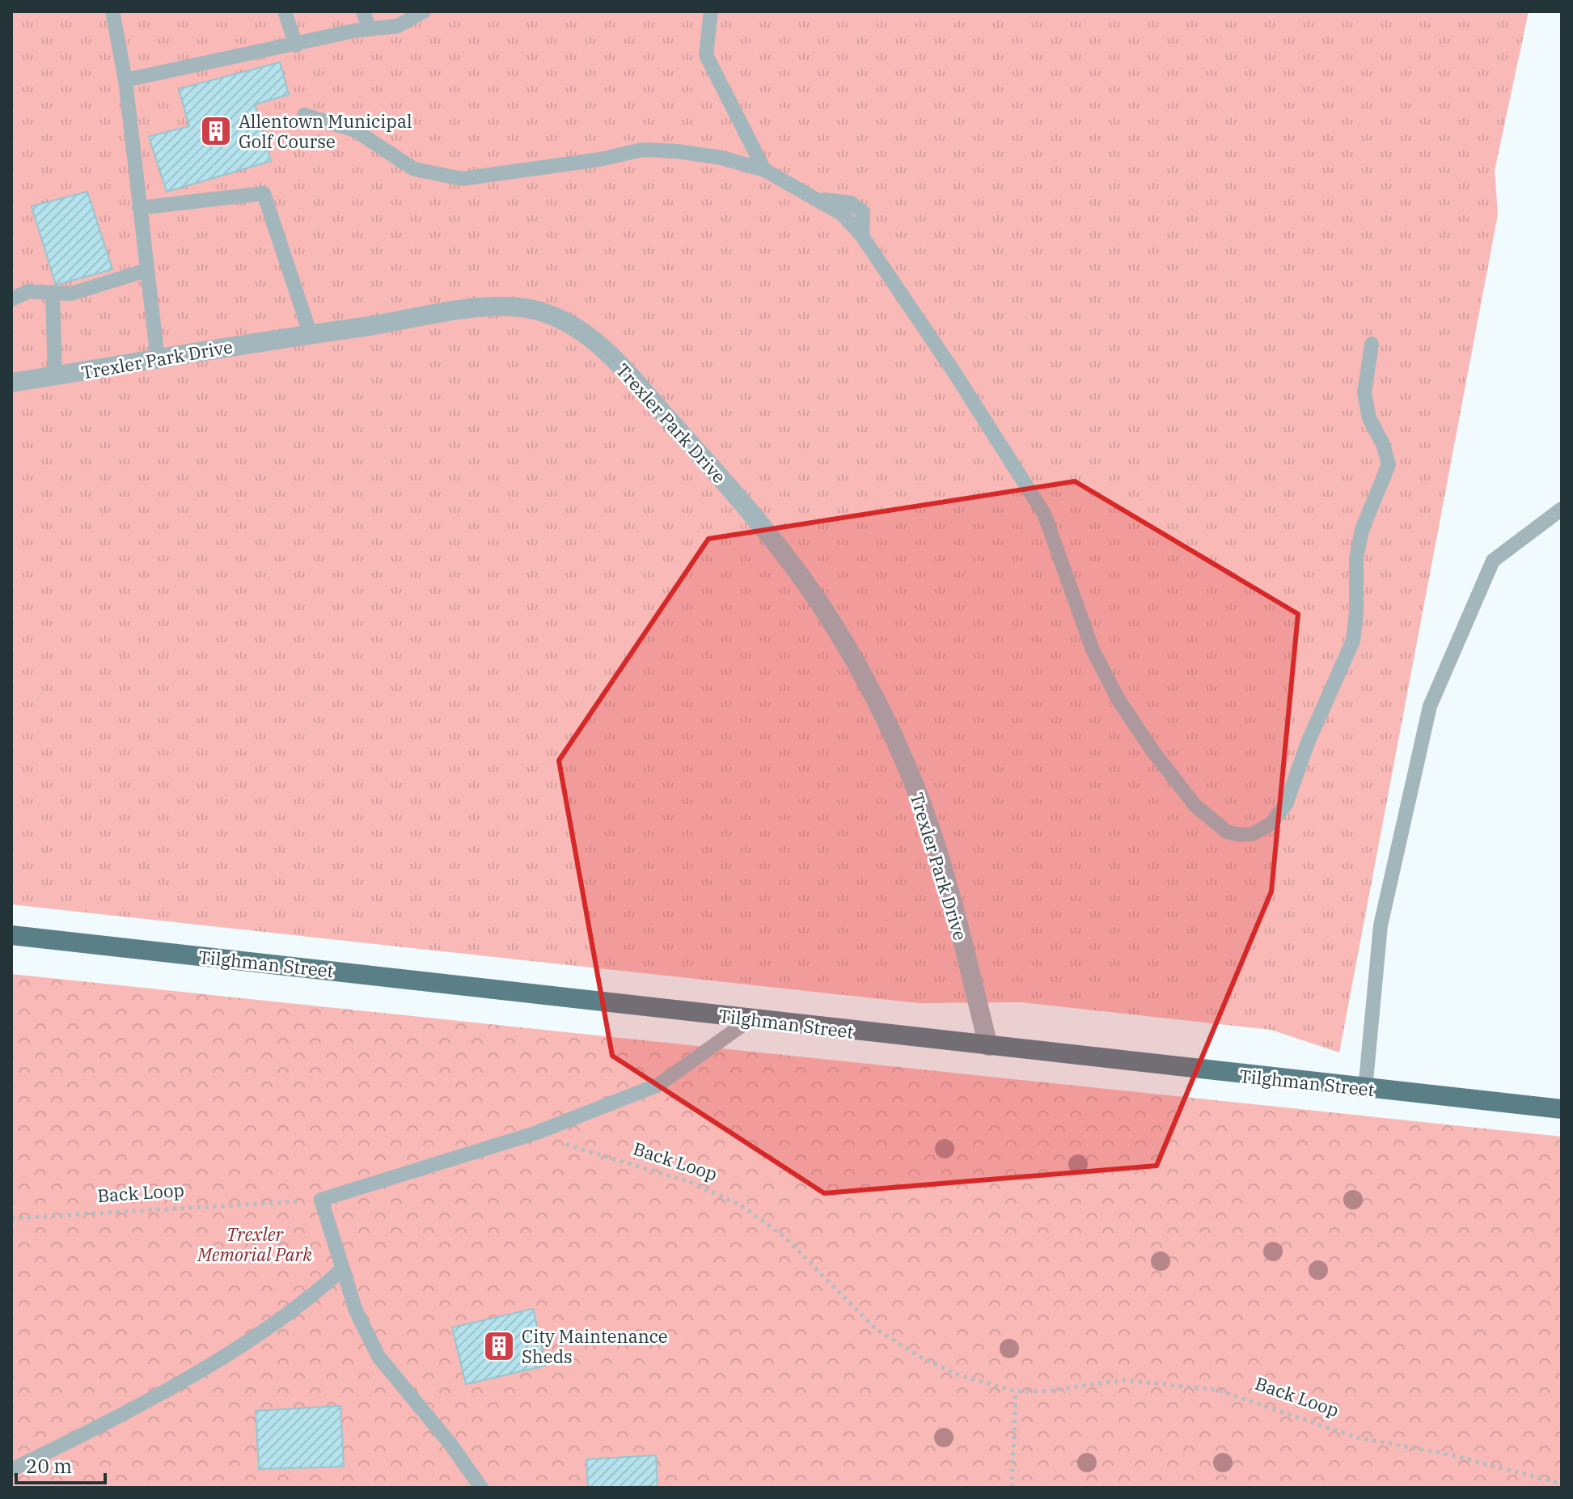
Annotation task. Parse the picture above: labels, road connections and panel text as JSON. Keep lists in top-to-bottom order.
{
  "streets": {
    "main road": ["Tilghman Street"],
    "street": ["Trexler Park Drive"],
    "path": ["Back Loop"]
  },
  "crossings": [
    ["Trexler Park Drive", "Tilghman Street"]
  ],
  "parks": ["Trexler Memorial Park"],
  "places": {
    "building": ["Allentown Municipal Golf Course", "City Maintenance Sheds"]
  },
  "scale_bar": "20 m"
}
